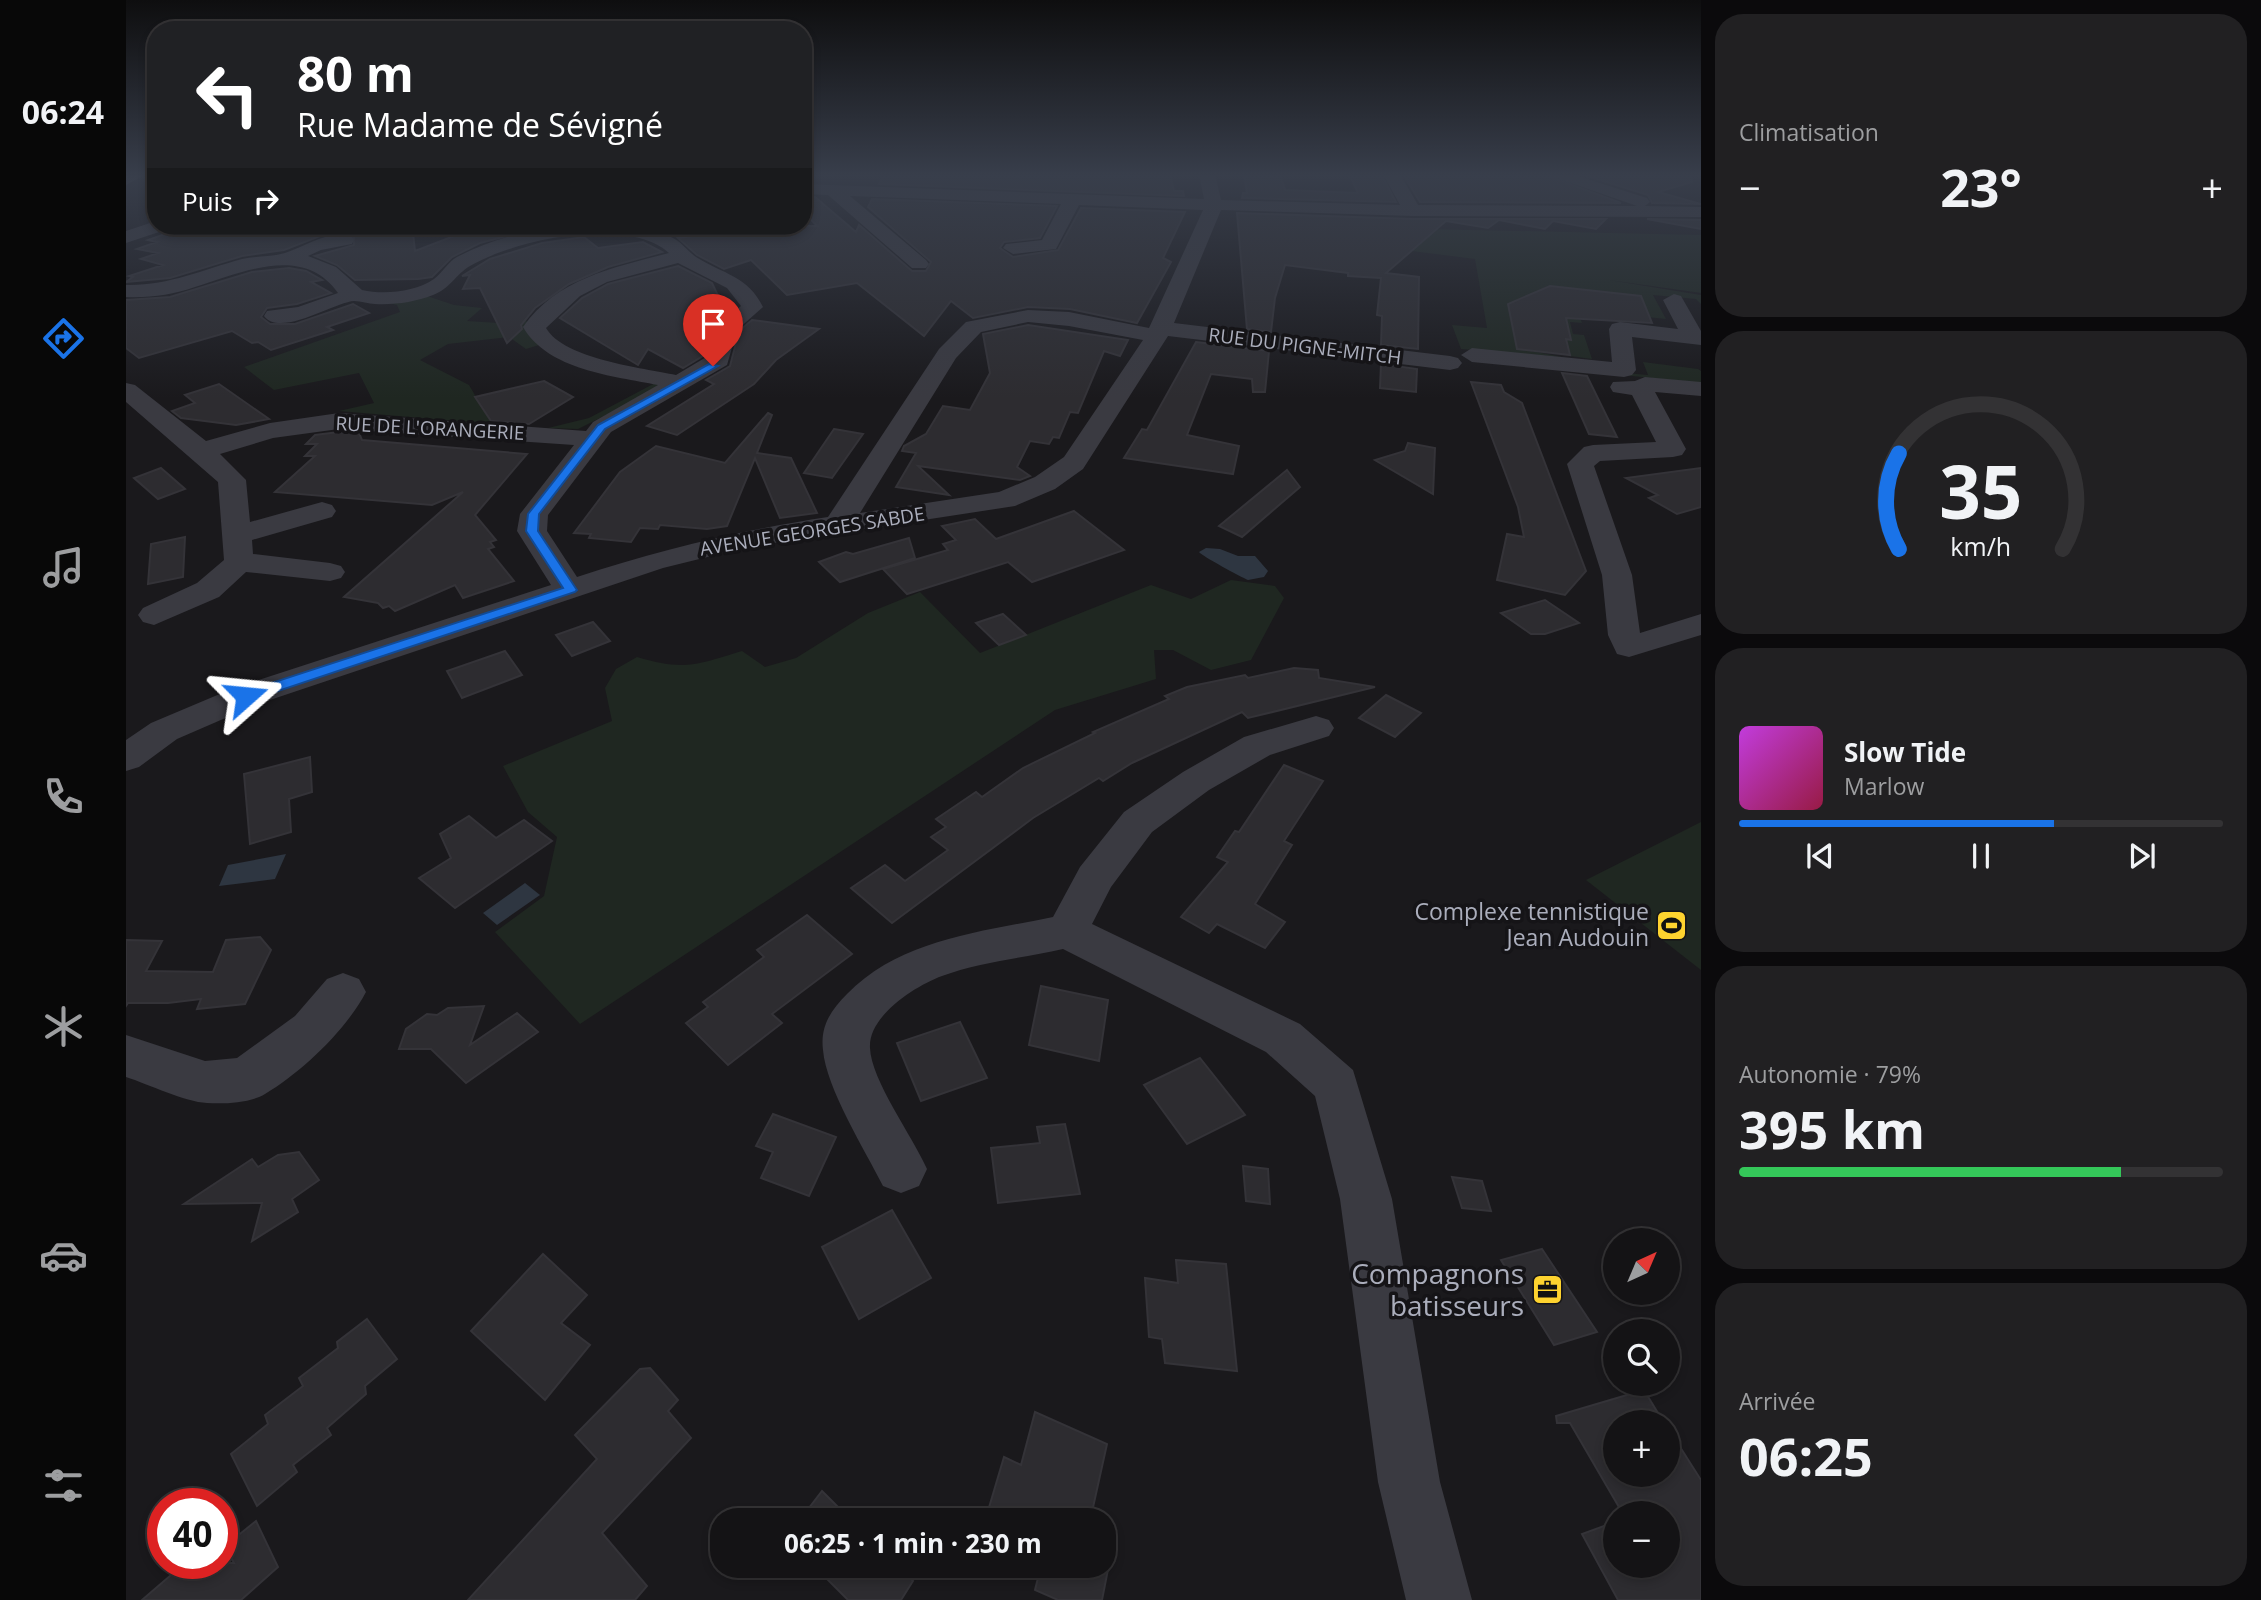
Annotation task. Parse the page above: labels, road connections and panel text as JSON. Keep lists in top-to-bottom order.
{
  "streets": {
    "street": ["RUE DU PIGNE-MITCH", "RUE DE L'ORANGERIE", "AVENUE GEORGES SABDE"]
  },
  "crossings": [
    ["RUE DU PIGNE-MITCH", "AVENUE GEORGES SABDE"]
  ],
  "places": {
    "sports": ["Complexe tennistique Jean Audouin"],
    "office": ["Compagnons batisseurs"]
  },
  "north": "top right",
  "page": {
    "tabs": "06:24",
    "tile": [
      "Climatisation",
      ["Autonomie · 79%", "395 km"],
      ["Arrivée", "06:25"]
    ],
    "turn": ["80 m", "Rue Madame de Sévigné"],
    "heat": ["−", "23°", "+"],
    "then": "Puis",
    "song": ["Slow Tide", "Marlow"],
    "map_buttons": ["+", "−"],
    "limit": "40",
    "trip": "06:25 · 1 min · 230 m",
    "gauge": ["35", "km/h"]
  }
}
